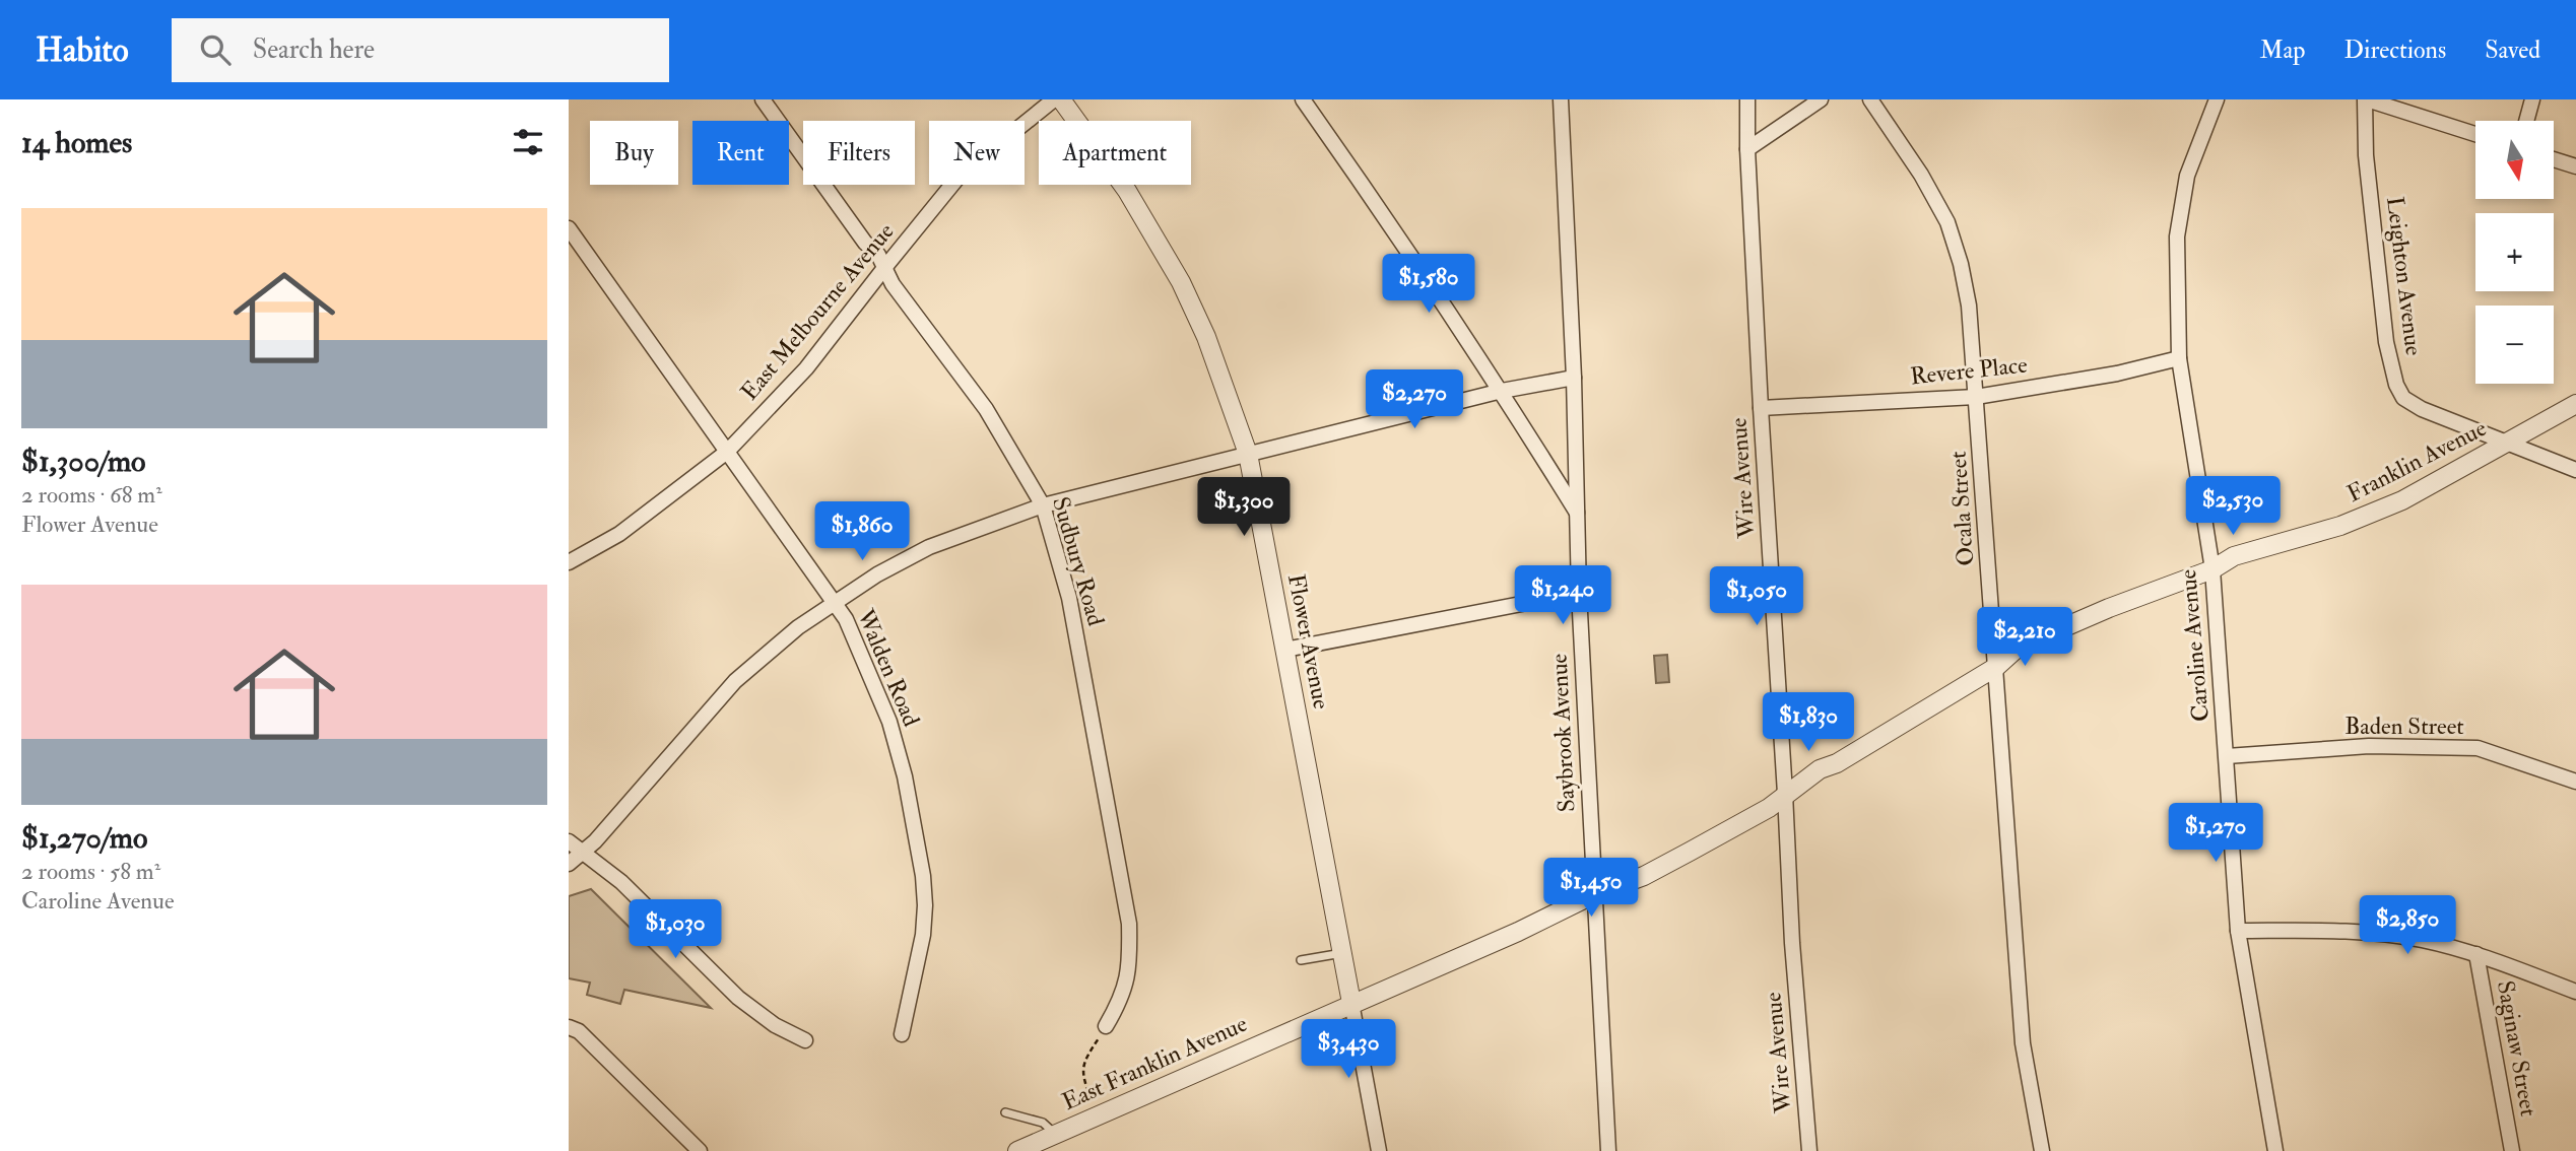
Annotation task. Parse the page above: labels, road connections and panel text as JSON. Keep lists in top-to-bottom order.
{
  "streets": {
    "street": [
      "Leighton Avenue",
      "East Melbourne Avenue",
      "Revere Place",
      "Franklin Avenue",
      "Wire Avenue",
      "Ocala Street",
      "Sudbury Road",
      "Flower Avenue",
      "Caroline Avenue",
      "Walden Road",
      "Baden Street",
      "Saybrook Avenue",
      "Saginaw Street",
      "East Franklin Avenue"
    ]
  },
  "crossings": [
    ["Leighton Avenue", "Franklin Avenue"],
    ["East Melbourne Avenue", "Sudbury Road"],
    ["East Melbourne Avenue", "Walden Road"],
    ["Revere Place", "Wire Avenue"],
    ["Revere Place", "Ocala Street"],
    ["Revere Place", "Caroline Avenue"],
    ["Franklin Avenue", "Wire Avenue"],
    ["Franklin Avenue", "Ocala Street"],
    ["Franklin Avenue", "Flower Avenue"],
    ["Franklin Avenue", "Caroline Avenue"],
    ["Franklin Avenue", "Saybrook Avenue"],
    ["Franklin Avenue", "East Franklin Avenue"],
    ["Flower Avenue", "East Franklin Avenue"],
    ["Caroline Avenue", "Baden Street"]
  ],
  "north": "bottom",
  "page": {
    "header": "Habito",
    "search": "Search here",
    "nav": ["Map", "Directions", "Saved"],
    "heading": "14 homes",
    "map_buttons": ["+", "−"],
    "chip": [
      "Buy",
      "Rent",
      "Filters",
      "New",
      "Apartment"
    ],
    "list": [
      {
        "name": "$1,300/mo",
        "note": "2 rooms · 68 m² · Flower Avenue"
      },
      {
        "name": "$1,270/mo",
        "note": "2 rooms · 58 m² · Caroline Avenue"
      }
    ],
    "price": [
      "$1,580",
      "$2,270",
      "$2,530",
      "$1,300",
      "$1,860",
      "$1,240",
      "$1,050",
      "$2,210",
      "$1,830",
      "$1,270",
      "$1,450",
      "$2,850",
      "$1,030",
      "$3,430"
    ]
  }
}
